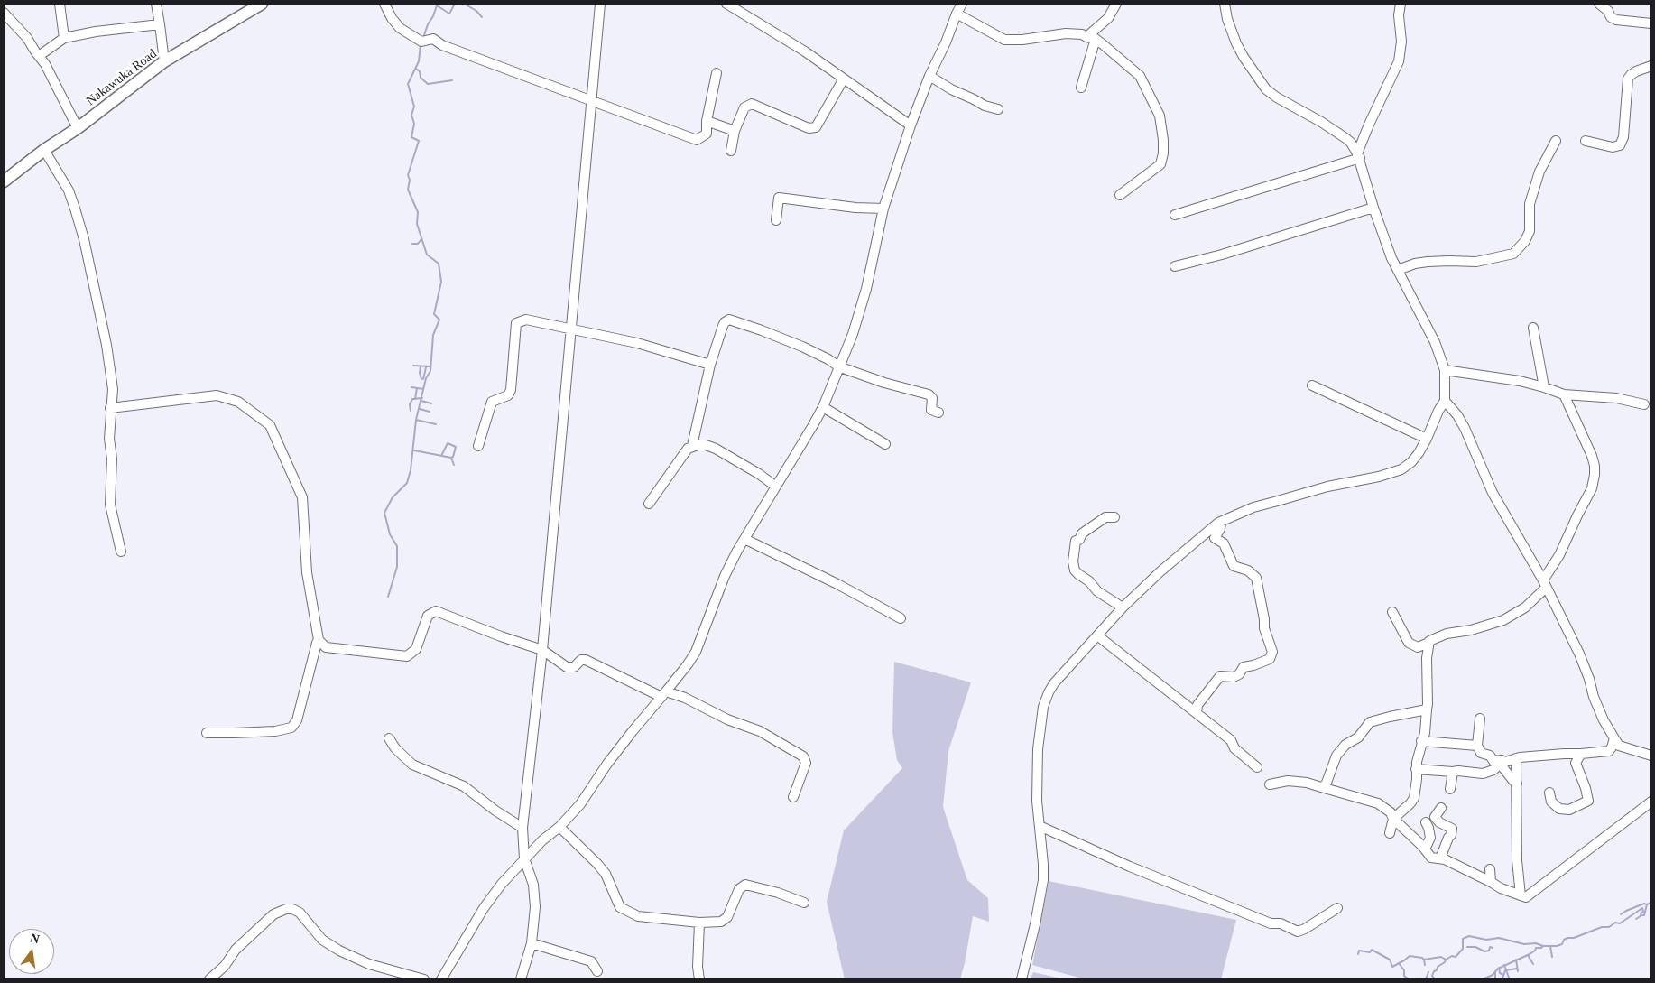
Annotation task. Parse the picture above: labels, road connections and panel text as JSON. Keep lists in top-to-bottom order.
{
  "streets": {
    "main road": ["Nakawuka Road"]
  },
  "north": "top"
}
